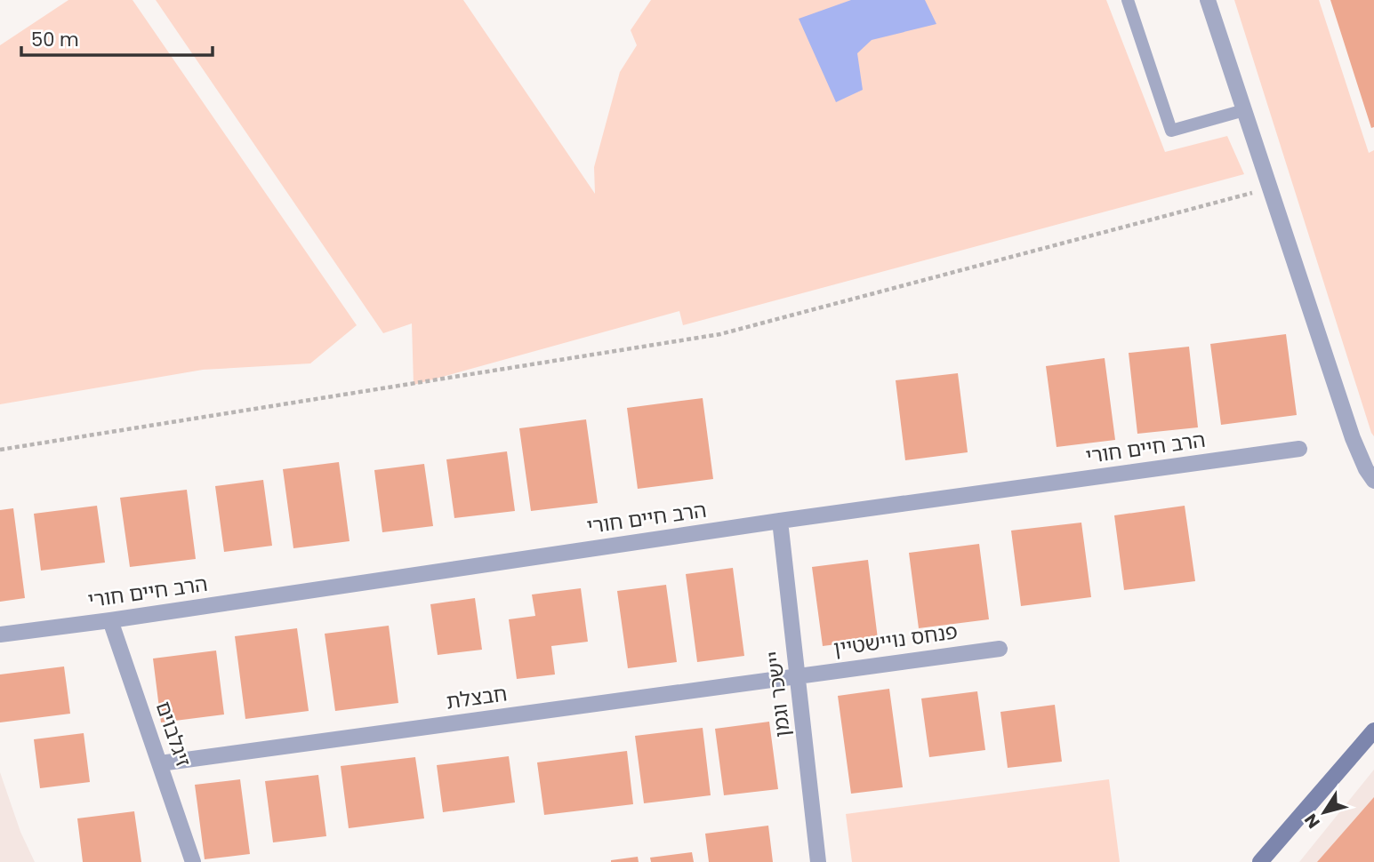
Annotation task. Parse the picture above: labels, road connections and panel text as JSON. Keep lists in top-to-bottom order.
{
  "streets": {
    "street": [
      "הרב חיים חורי",
      "פנחס נויישטיין",
      "יישכר וגמן",
      "חבצלת",
      "זיגלבוים"
    ]
  },
  "crossings": [
    ["הרב חיים חורי", "יישכר וגמן"],
    ["הרב חיים חורי", "זיגלבוים"],
    ["פנחס נויישטיין", "יישכר וגמן"],
    ["פנחס נויישטיין", "חבצלת"],
    ["יישכר וגמן", "חבצלת"],
    ["חבצלת", "זיגלבוים"]
  ],
  "scale_bar": "50 m",
  "north": "bottom left"
}
